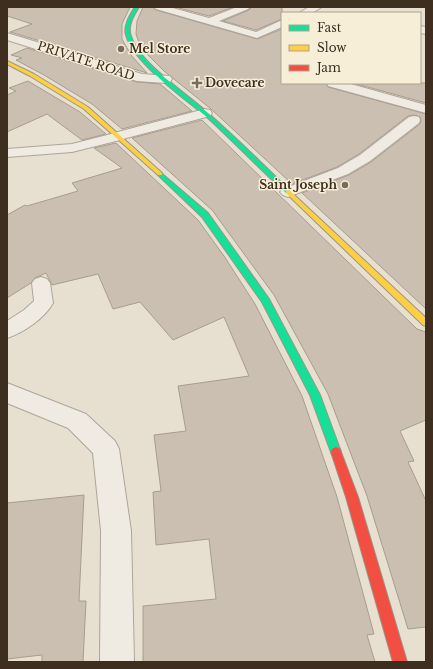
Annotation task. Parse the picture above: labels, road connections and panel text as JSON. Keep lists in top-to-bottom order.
{
  "streets": {
    "street": ["PRIVATE ROAD"]
  },
  "places": {
    "other": ["Mel Store", "Saint Joseph"],
    "health": ["Dovecare"]
  },
  "legend": ["Fast", "Slow", "Jam"]
}
